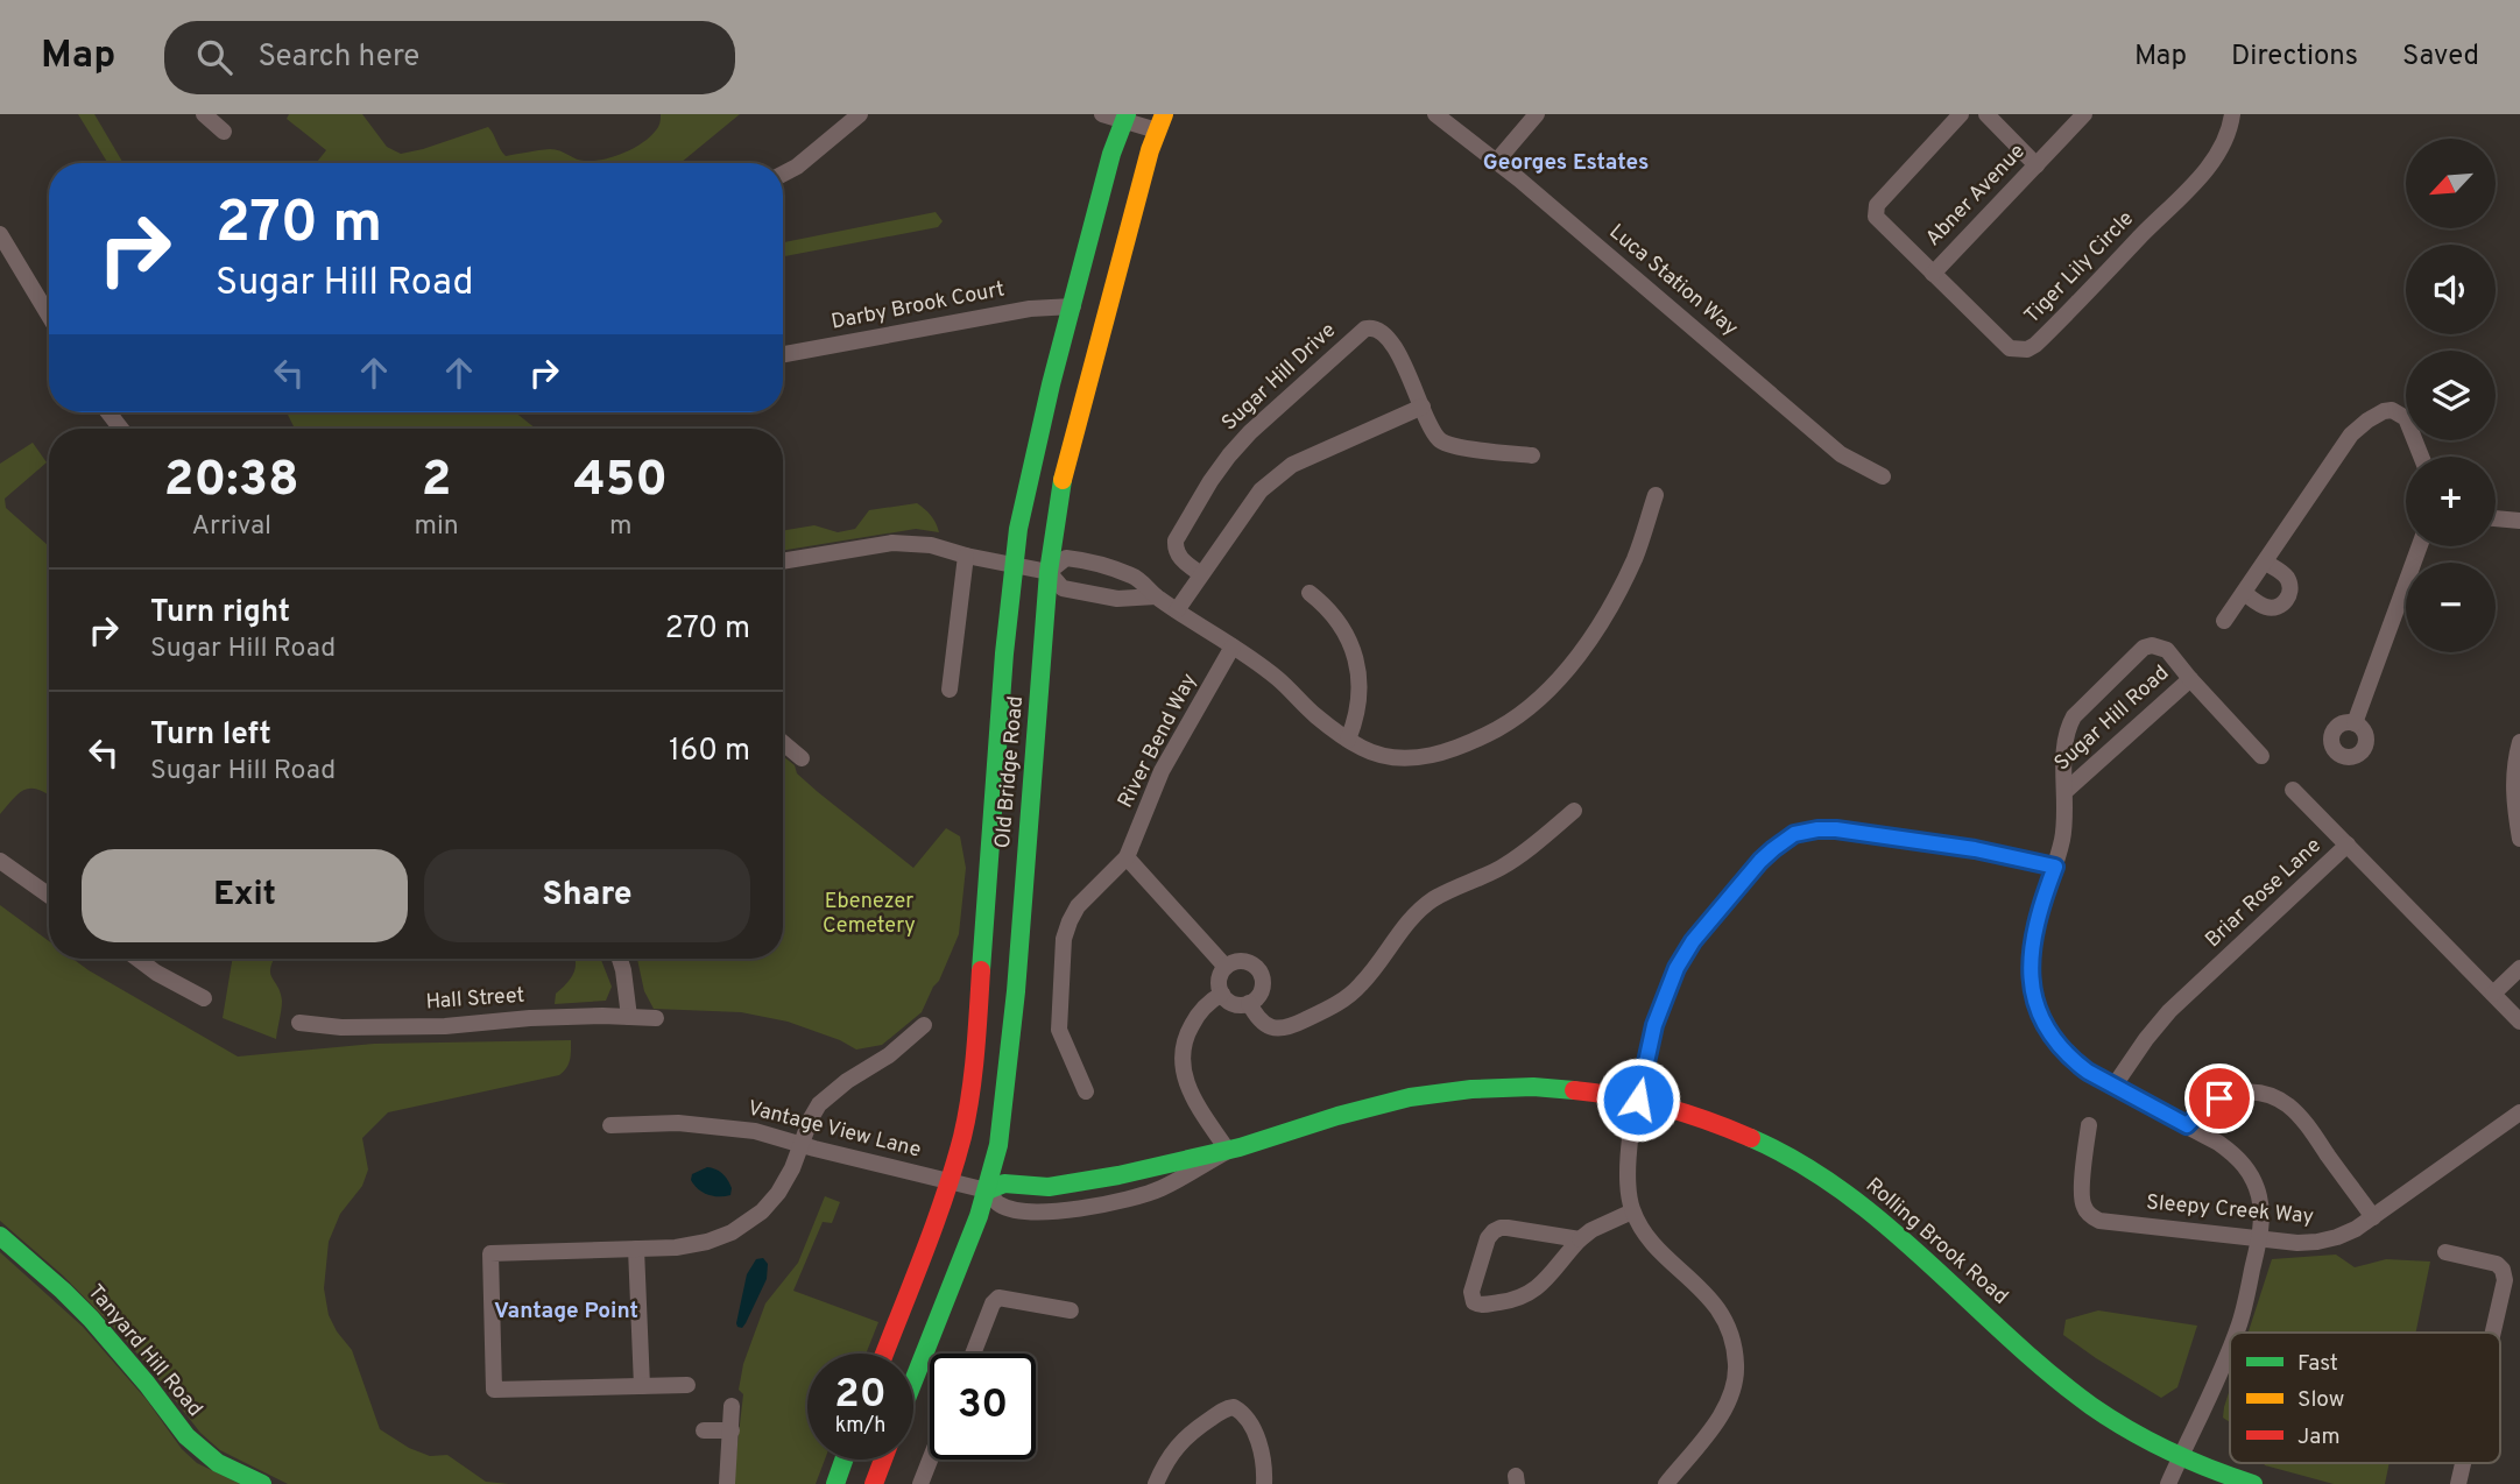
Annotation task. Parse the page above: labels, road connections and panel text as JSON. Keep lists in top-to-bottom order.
{
  "streets": {
    "main road": ["Old Bridge Road", "Rolling Brook Road", "Tanyard Hill Road"],
    "street": [
      "Abner Avenue",
      "Tiger Lily Circle",
      "Luca Station Way",
      "Darby Brook Court",
      "Sugar Hill Drive",
      "Sugar Hill Road",
      "River Bend Way",
      "Briar Rose Lane",
      "Hall Street",
      "Vantage View Lane",
      "Sleepy Creek Way"
    ]
  },
  "crossings": [
    ["Abner Avenue", "Tiger Lily Circle"],
    ["Darby Brook Court", "Old Bridge Road"],
    ["Sugar Hill Road", "Briar Rose Lane"],
    ["Sugar Hill Road", "Sleepy Creek Way"],
    ["Old Bridge Road", "Vantage View Lane"],
    ["Old Bridge Road", "Rolling Brook Road"],
    ["Vantage View Lane", "Rolling Brook Road"]
  ],
  "districts": ["Georges Estates", "Vantage Point"],
  "parks": ["Ebenezer Cemetery"],
  "legend": ["Fast", "Slow", "Jam"],
  "north": "bottom left",
  "page": {
    "header": "Map",
    "search": "Search here",
    "nav": ["Map", "Directions", "Saved"],
    "map_buttons": ["+", "−"],
    "turn": ["270 m", "Sugar Hill Road"],
    "eta": [
      "20:38",
      "Arrival",
      "2",
      "min",
      "450",
      "m"
    ],
    "list": [
      {
        "name": "Turn right",
        "note": "Sugar Hill Road",
        "value": "270 m"
      },
      {
        "name": "Turn left",
        "note": "Sugar Hill Road",
        "value": "160 m"
      }
    ],
    "buttons": ["Exit", "Share"],
    "speed": "20 km/h",
    "limit": "30"
  }
}
